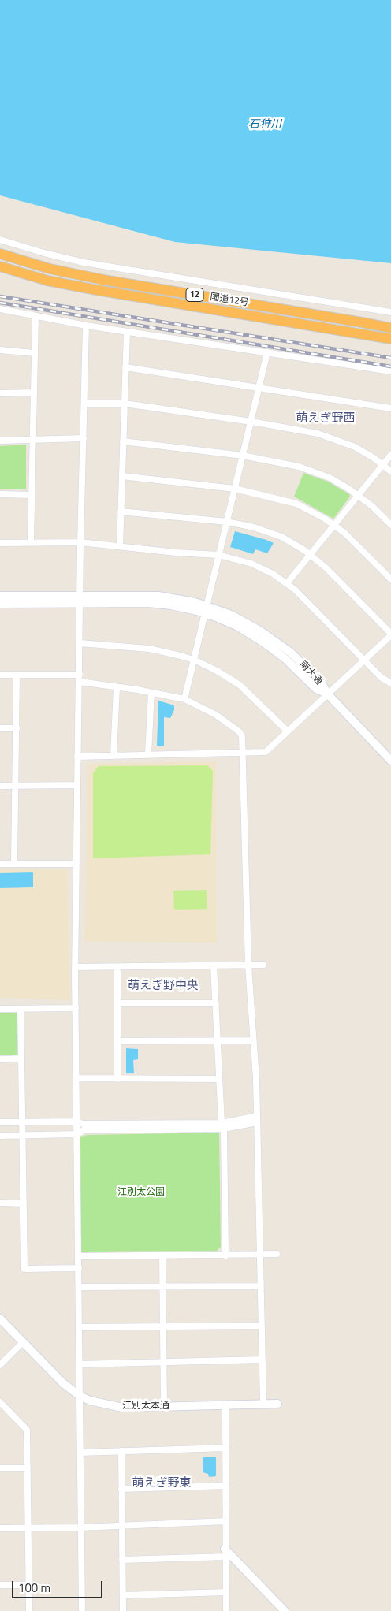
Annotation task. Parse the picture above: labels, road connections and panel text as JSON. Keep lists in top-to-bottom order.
{
  "streets": {
    "highway": ["12", "国道12号"],
    "street": ["南大通", "江別太本通"]
  },
  "districts": ["萌えぎ野西", "萌えぎ野中央", "萌えぎ野東"],
  "water": ["石狩川"],
  "parks": ["江別太公園"],
  "scale_bar": "100 m"
}
